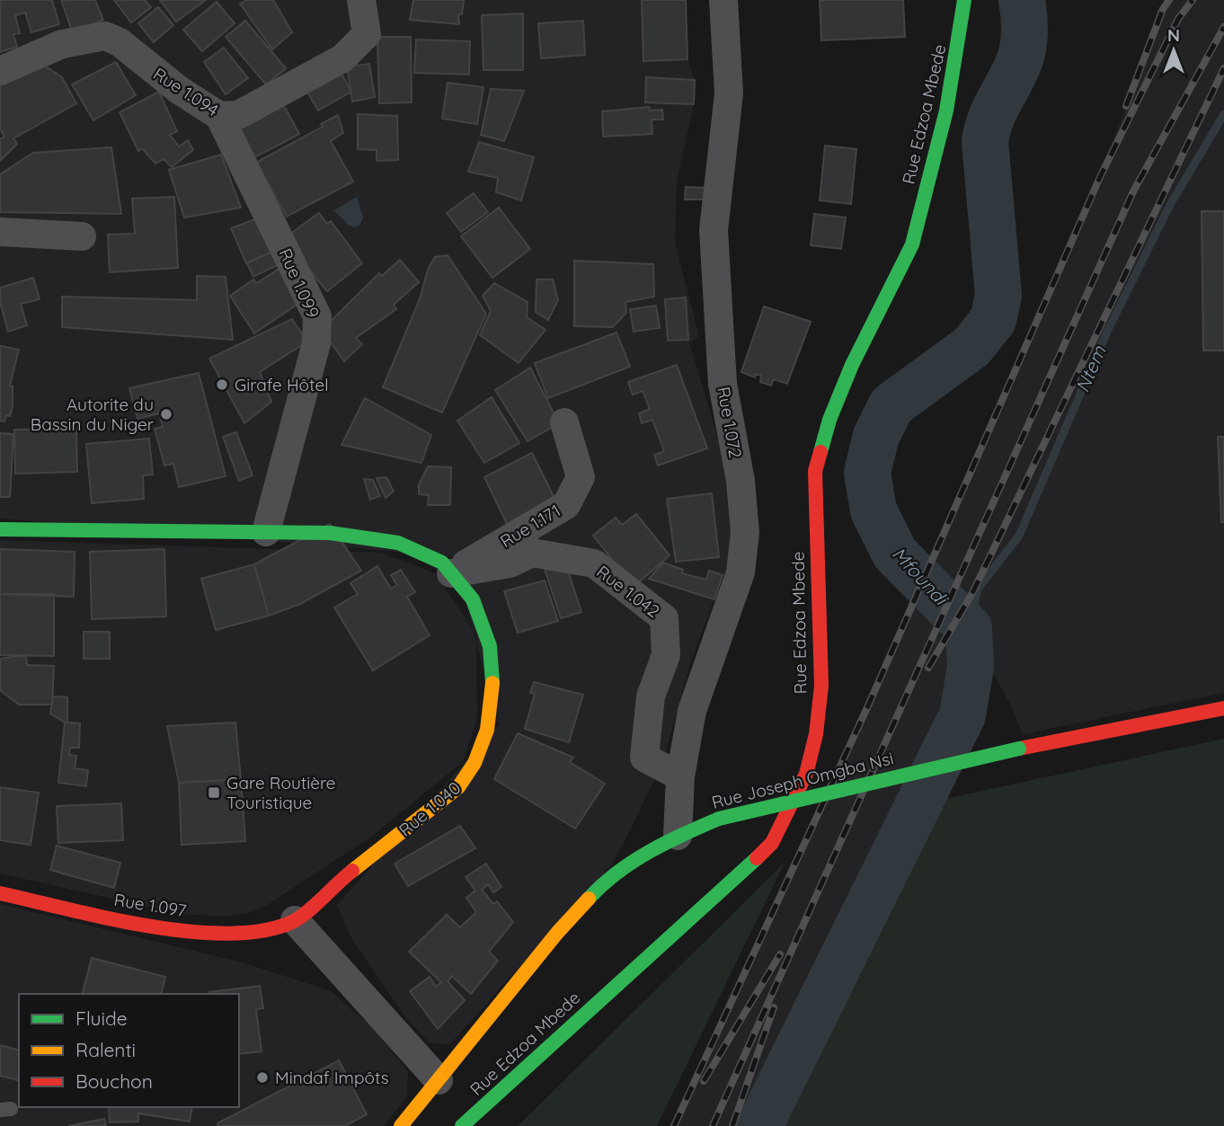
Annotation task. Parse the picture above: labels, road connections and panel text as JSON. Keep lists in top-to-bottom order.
{
  "streets": {
    "street": [
      "Rue 1.094",
      "Rue Edzoa Mbede",
      "Rue 1.099",
      "Rue 1.072",
      "Rue 1.171",
      "Rue 1.042",
      "Rue Joseph Omgba Nsi",
      "Rue 1.040",
      "Rue 1.097"
    ]
  },
  "crossings": [
    ["Rue 1.094", "Rue 1.099"],
    ["Rue 1.099", "Rue 1.040"],
    ["Rue 1.072", "Rue 1.042"],
    ["Rue 1.072", "Rue Joseph Omgba Nsi"],
    ["Rue 1.171", "Rue 1.042"],
    ["Rue 1.171", "Rue 1.040"],
    ["Rue 1.042", "Rue 1.040"],
    ["Rue 1.040", "Rue 1.097"]
  ],
  "water": ["Ntem", "Mfoundi"],
  "places": {
    "other": ["Girafe Hôtel", "Autorite du Bassin du Niger", "Mindaf Impôts"],
    "transit": ["Gare Routière Touristique"]
  },
  "legend": ["Fluide", "Ralenti", "Bouchon"],
  "north": "top"
}
